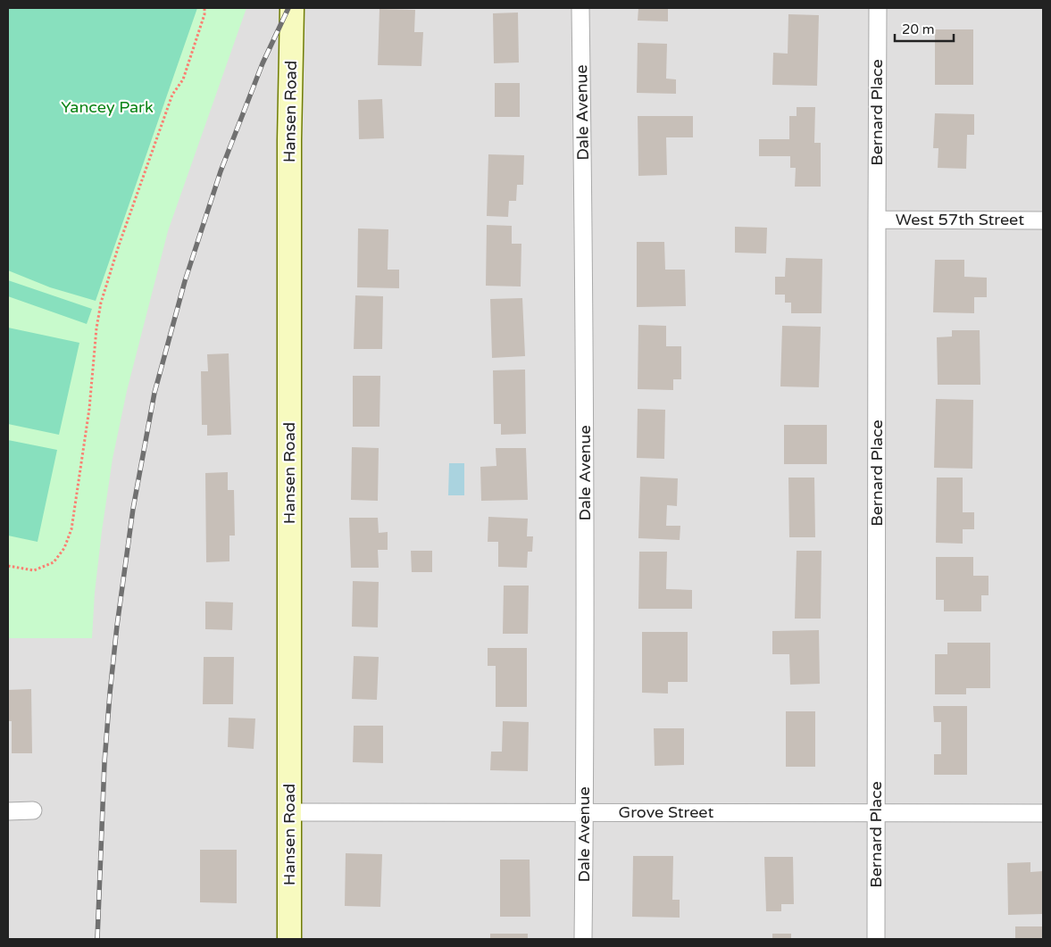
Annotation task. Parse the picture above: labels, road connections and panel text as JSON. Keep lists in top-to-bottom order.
{
  "streets": {
    "street": [
      "Hansen Road",
      "Dale Avenue",
      "Bernard Place",
      "West 57th Street",
      "Grove Street"
    ]
  },
  "crossings": [
    ["Hansen Road", "Grove Street"],
    ["Dale Avenue", "Grove Street"],
    ["Bernard Place", "West 57th Street"],
    ["Bernard Place", "Grove Street"]
  ],
  "parks": ["Yancey Park"],
  "scale_bar": "20 m"
}
